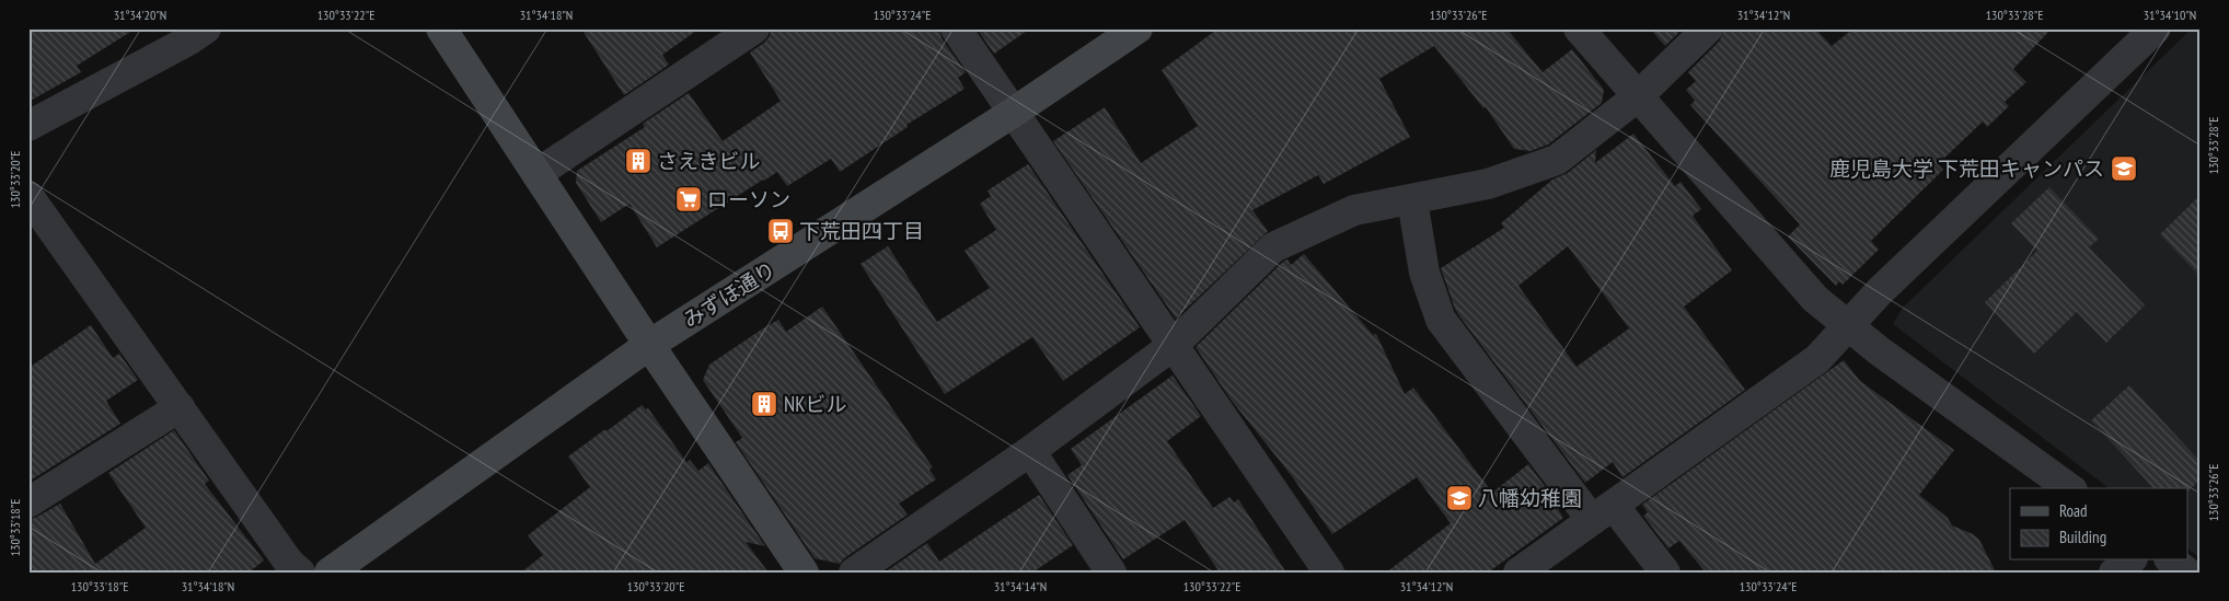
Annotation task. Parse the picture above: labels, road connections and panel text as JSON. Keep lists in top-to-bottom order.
{
  "streets": {
    "street": ["みずほ通り"]
  },
  "places": {
    "building": ["さえきビル", "NKビル"],
    "school or university": ["鹿児島大学 下荒田キャンパス", "八幡幼稚園"],
    "supermarket": ["ローソン"],
    "bus stop": ["下荒田四丁目"]
  },
  "legend": ["Road", "Building"],
  "coordinates": [
    "31°34'20\"N",
    "130°33'22\"E",
    "31°34'18\"N",
    "130°33'24\"E",
    "130°33'26\"E",
    "31°34'12\"N",
    "130°33'28\"E",
    "31°34'10\"N",
    "130°33'20\"E",
    "130°33'18\"E",
    "31°34'14\"N"
  ]
}
